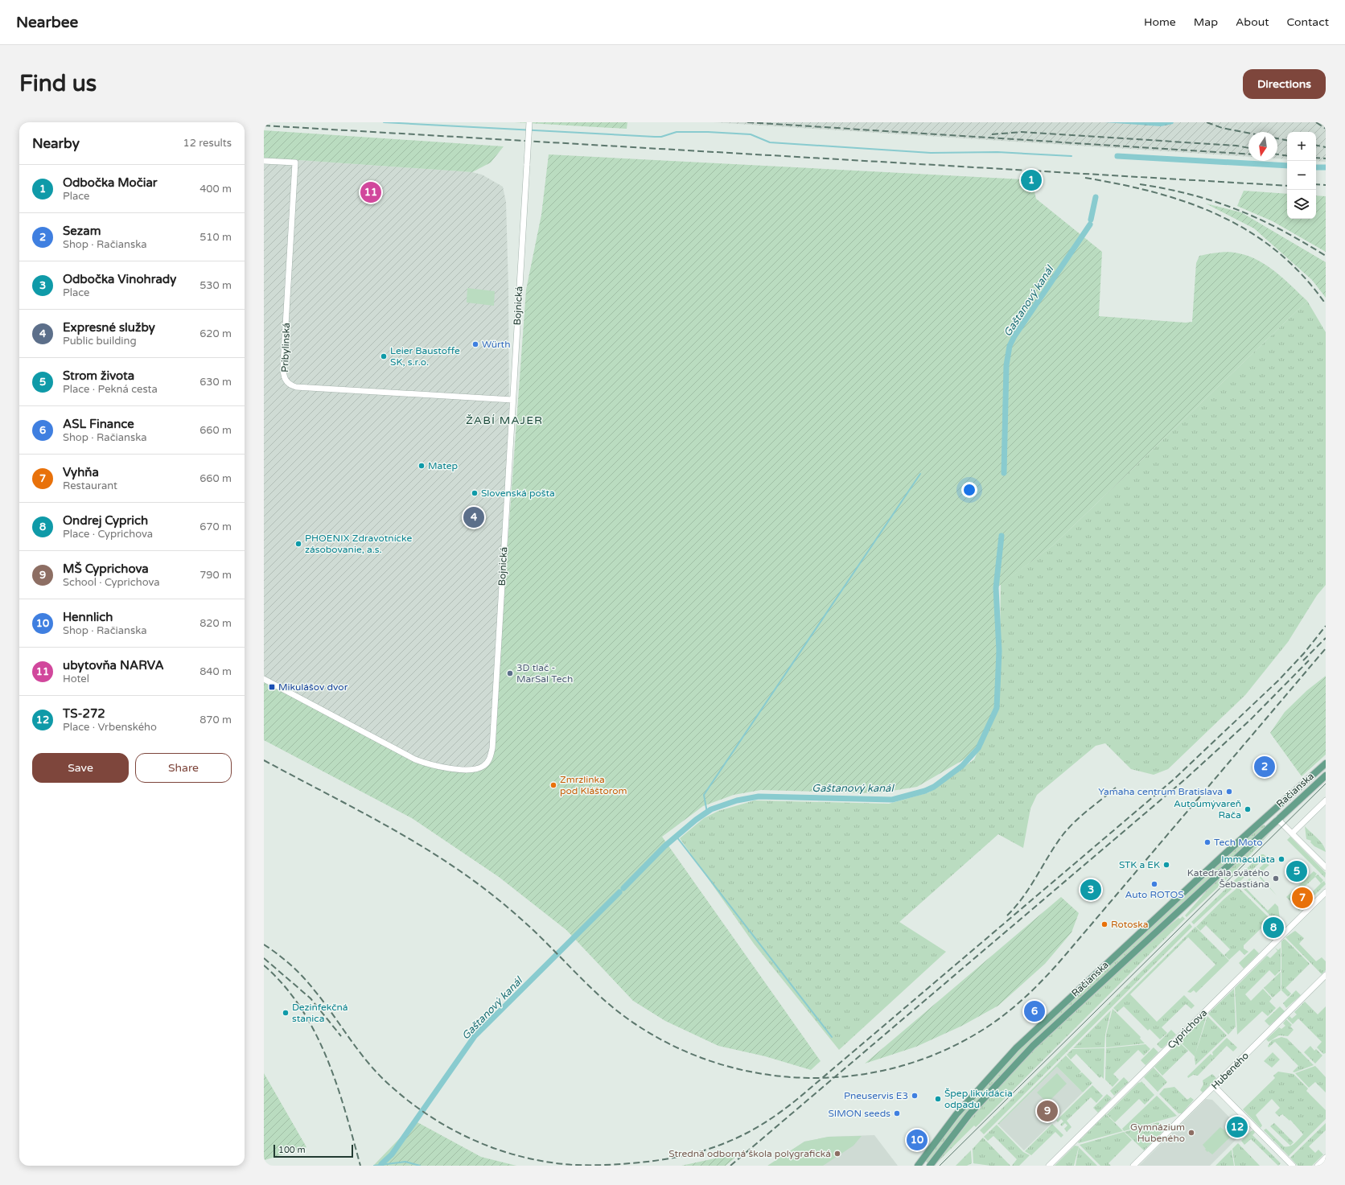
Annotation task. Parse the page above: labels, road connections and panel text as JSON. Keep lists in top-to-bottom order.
{
  "streets": {
    "main road": ["Račianska"],
    "street": [
      "Bojnická",
      "Pribylinská",
      "Cyprichova",
      "Hubeného"
    ]
  },
  "crossings": [
    ["Bojnická", "Pribylinská"]
  ],
  "districts": ["ŽABÍ MAJER"],
  "water": ["Gaštanový kanál"],
  "places": {
    "other": [
      "Würth",
      "Leier Baustoffe SK, s.r.o.",
      "Matep",
      "Slovenská pošta",
      "PHOENIX Zdravotnícke zásobovanie, a.s.",
      "3D tlač - MarSal Tech",
      "Zmrzlinka pod Kláštorom",
      "Yamaha centrum Bratislava",
      "Autoumývareň Rača",
      "Tech Moto",
      "Immaculata",
      "STK a EK",
      "Katedrála svätého Šebastiána",
      "Auto ROTOS",
      "Rotoska",
      "Dezinfekčná stanica",
      "Pneuservis E3",
      "Špep likvidácia odpadu",
      "SIMON seeds",
      "Gymnázium Hubeného",
      "Stredná odborná škola polygrafická"
    ],
    "transit": ["Mikulášov dvor"]
  },
  "scale_bar": "100 m",
  "north": "bottom",
  "page": {
    "header": "Nearbee",
    "nav": [
      "Home",
      "Map",
      "About",
      "Contact"
    ],
    "buttons": [
      "Directions",
      ["Save", "Share"]
    ],
    "title": "Find us",
    "heading": ["Nearby", "12 results"],
    "map_buttons": ["+", "−"],
    "list": [
      {
        "mark": "1",
        "name": "Odbočka Močiar",
        "note": "Place",
        "value": "400 m"
      },
      {
        "mark": "2",
        "name": "Sezam",
        "note": "Shop · Račianska",
        "value": "510 m"
      },
      {
        "mark": "3",
        "name": "Odbočka Vinohrady",
        "note": "Place",
        "value": "530 m"
      },
      {
        "mark": "4",
        "name": "Expresné služby",
        "note": "Public building",
        "value": "620 m"
      },
      {
        "mark": "5",
        "name": "Strom života",
        "note": "Place · Pekná cesta",
        "value": "630 m"
      },
      {
        "mark": "6",
        "name": "ASL Finance",
        "note": "Shop · Račianska",
        "value": "660 m"
      },
      {
        "mark": "7",
        "name": "Vyhňa",
        "note": "Restaurant",
        "value": "660 m"
      },
      {
        "mark": "8",
        "name": "Ondrej Cyprich",
        "note": "Place · Cyprichova",
        "value": "670 m"
      },
      {
        "mark": "9",
        "name": "MŠ Cyprichova",
        "note": "School · Cyprichova",
        "value": "790 m"
      },
      {
        "mark": "10",
        "name": "Hennlich",
        "note": "Shop · Račianska",
        "value": "820 m"
      },
      {
        "mark": "11",
        "name": "ubytovňa NARVA",
        "note": "Hotel",
        "value": "840 m"
      },
      {
        "mark": "12",
        "name": "TS-272",
        "note": "Place · Vrbenského",
        "value": "870 m"
      }
    ],
    "pins": [
      "1",
      "11",
      "4",
      "2",
      "5",
      "3",
      "7",
      "8",
      "6",
      "9",
      "12",
      "10"
    ],
    "scale": "100 m"
  }
}
